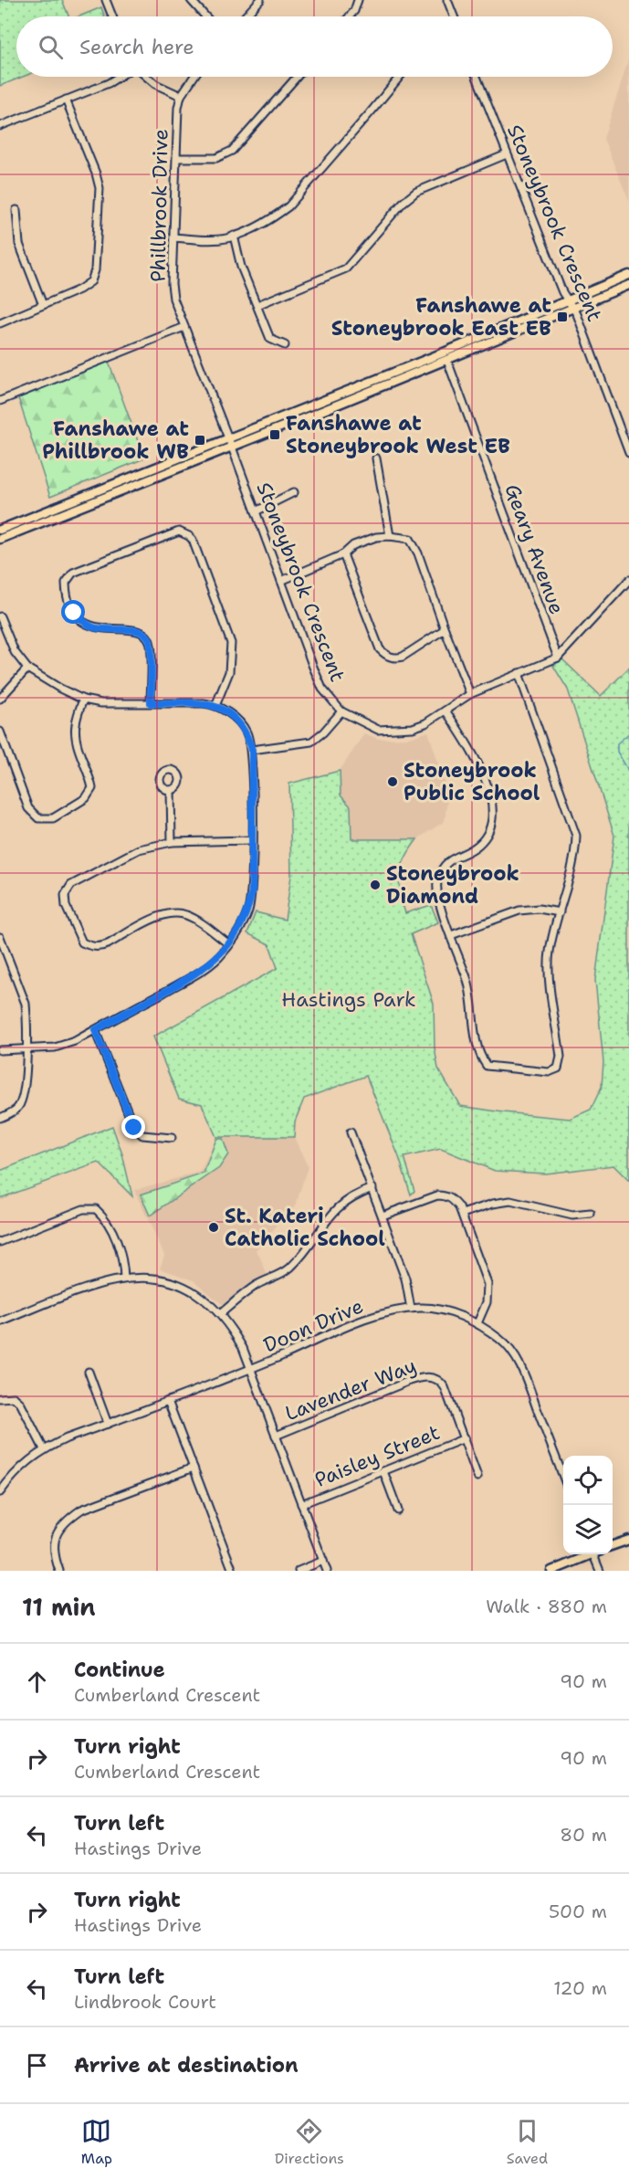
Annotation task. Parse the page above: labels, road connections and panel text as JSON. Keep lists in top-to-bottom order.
{
  "streets": {
    "street": [
      "Phillbrook Drive",
      "Stoneybrook Crescent",
      "Geary Avenue",
      "Doon Drive",
      "Lavender Way",
      "Paisley Street"
    ]
  },
  "crossings": [
    ["Phillbrook Drive", "Stoneybrook Crescent"],
    ["Stoneybrook Crescent", "Geary Avenue"],
    ["Lavender Way", "Paisley Street"]
  ],
  "parks": ["Hastings Park"],
  "places": {
    "transit": ["Fanshawe at Stoneybrook East EB", "Fanshawe at Stoneybrook West EB", "Fanshawe at Phillbrook WB"],
    "other": ["Stoneybrook Public School", "Stoneybrook Diamond", "St. Kateri Catholic School"]
  },
  "page": {
    "search": "Search here",
    "heading": ["11 min", "Walk · 880 m"],
    "list": [
      ["Continue", "Cumberland Crescent", "90 m"],
      ["Turn right", "Cumberland Crescent", "90 m"],
      ["Turn left", "Hastings Drive", "80 m"],
      ["Turn right", "Hastings Drive", "500 m"],
      ["Turn left", "Lindbrook Court", "120 m"],
      "Arrive at destination"
    ],
    "nav": ["Map", "Directions", "Saved"]
  }
}
